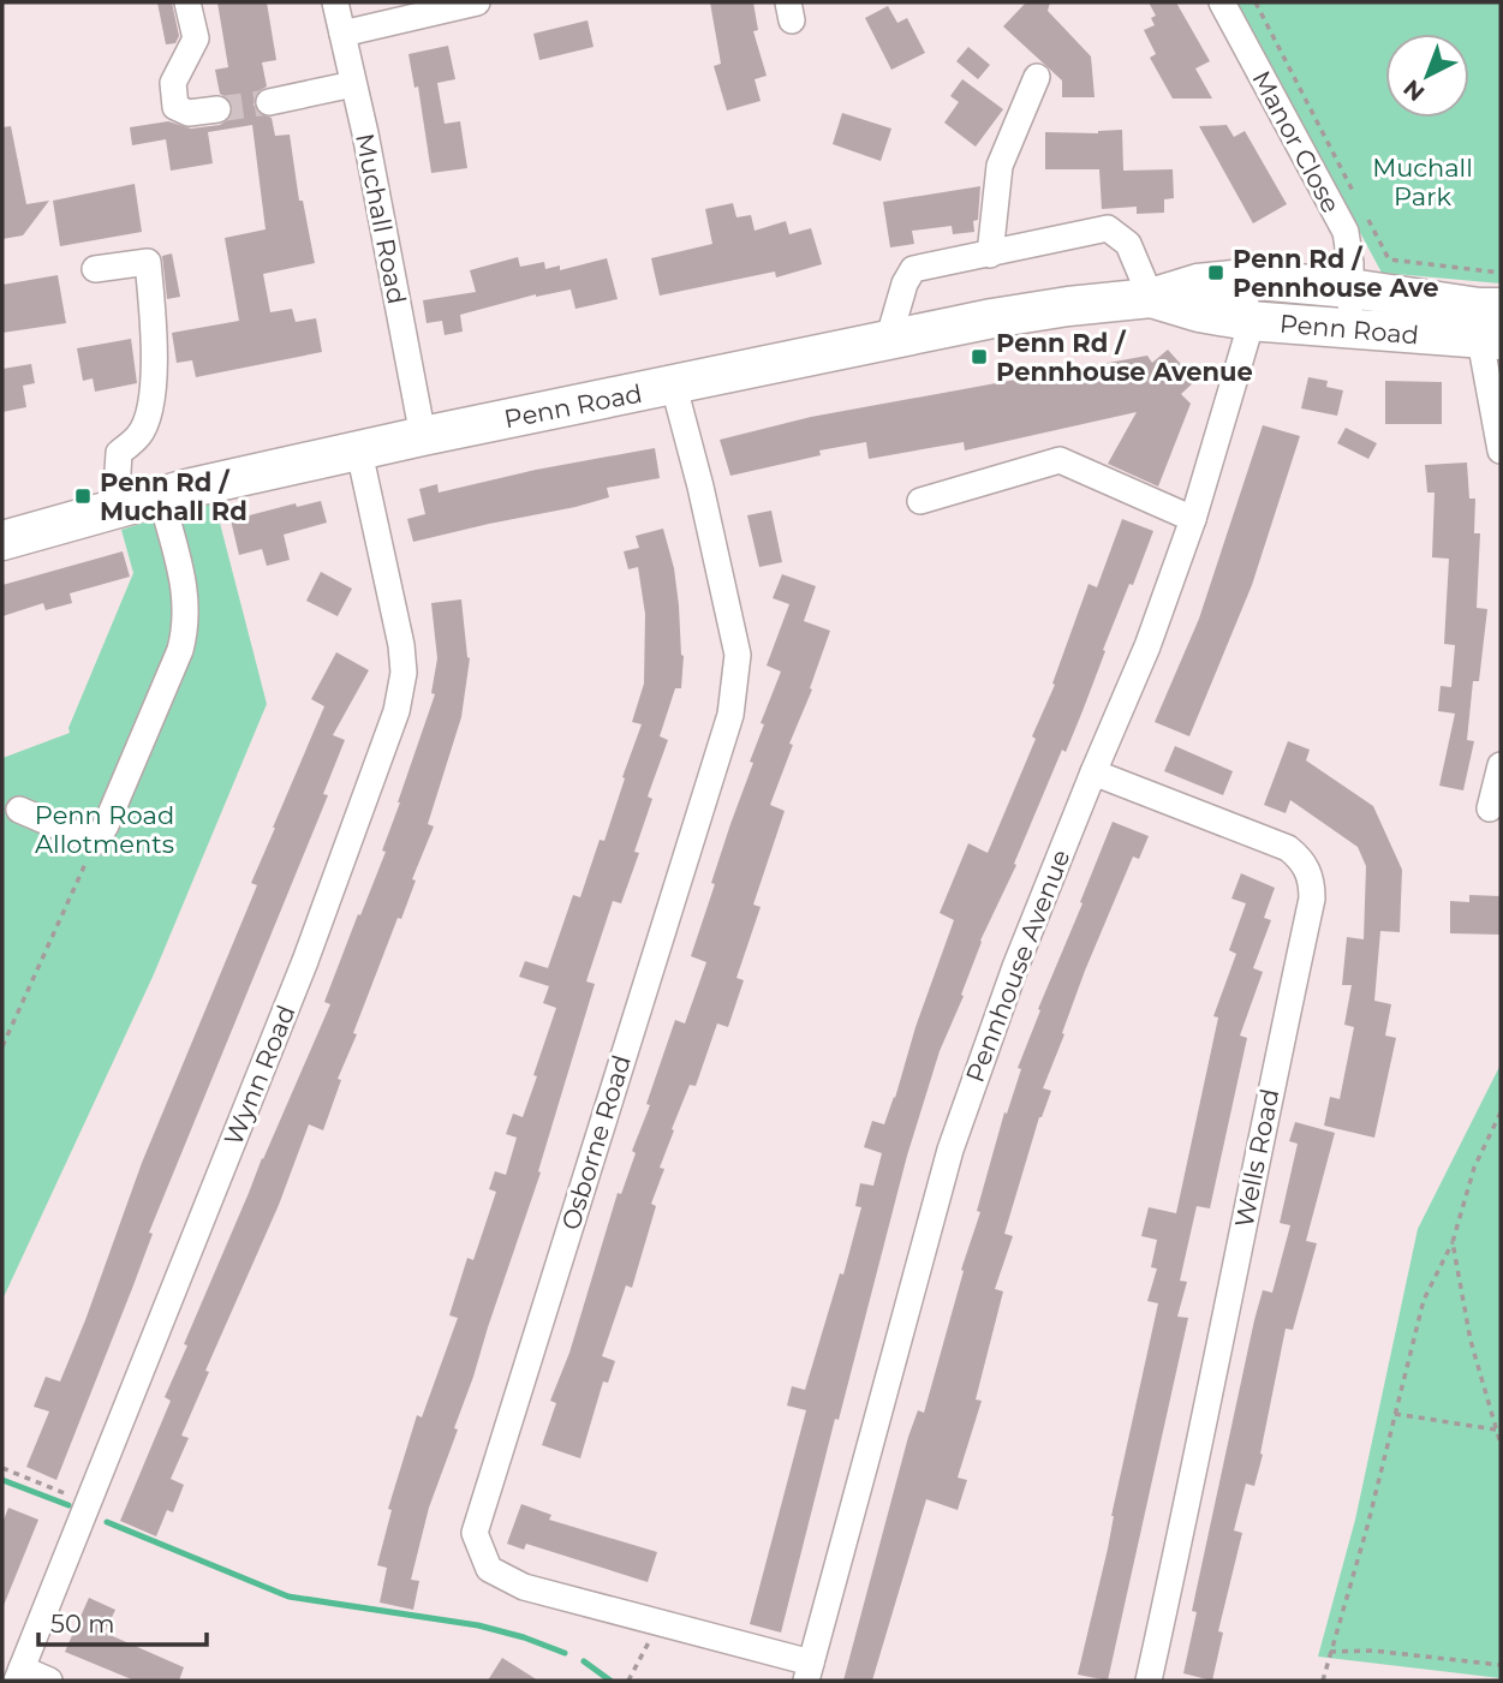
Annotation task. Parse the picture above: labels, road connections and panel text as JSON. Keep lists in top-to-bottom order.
{
  "streets": {
    "highway": ["Penn Road"],
    "street": [
      "Manor Close",
      "Muchall Road",
      "Pennhouse Avenue",
      "Wynn Road",
      "Osborne Road",
      "Wells Road"
    ]
  },
  "crossings": [
    ["Manor Close", "Penn Road"],
    ["Muchall Road", "Penn Road"],
    ["Penn Road", "Pennhouse Avenue"],
    ["Penn Road", "Wynn Road"],
    ["Penn Road", "Osborne Road"],
    ["Pennhouse Avenue", "Osborne Road"],
    ["Pennhouse Avenue", "Wells Road"]
  ],
  "parks": ["Muchall Park", "Penn Road Allotments"],
  "places": {
    "transit": ["Penn Rd / Pennhouse Ave", "Penn Rd / Pennhouse Avenue", "Penn Rd / Muchall Rd"]
  },
  "scale_bar": "50 m",
  "north": "bottom left"
}
